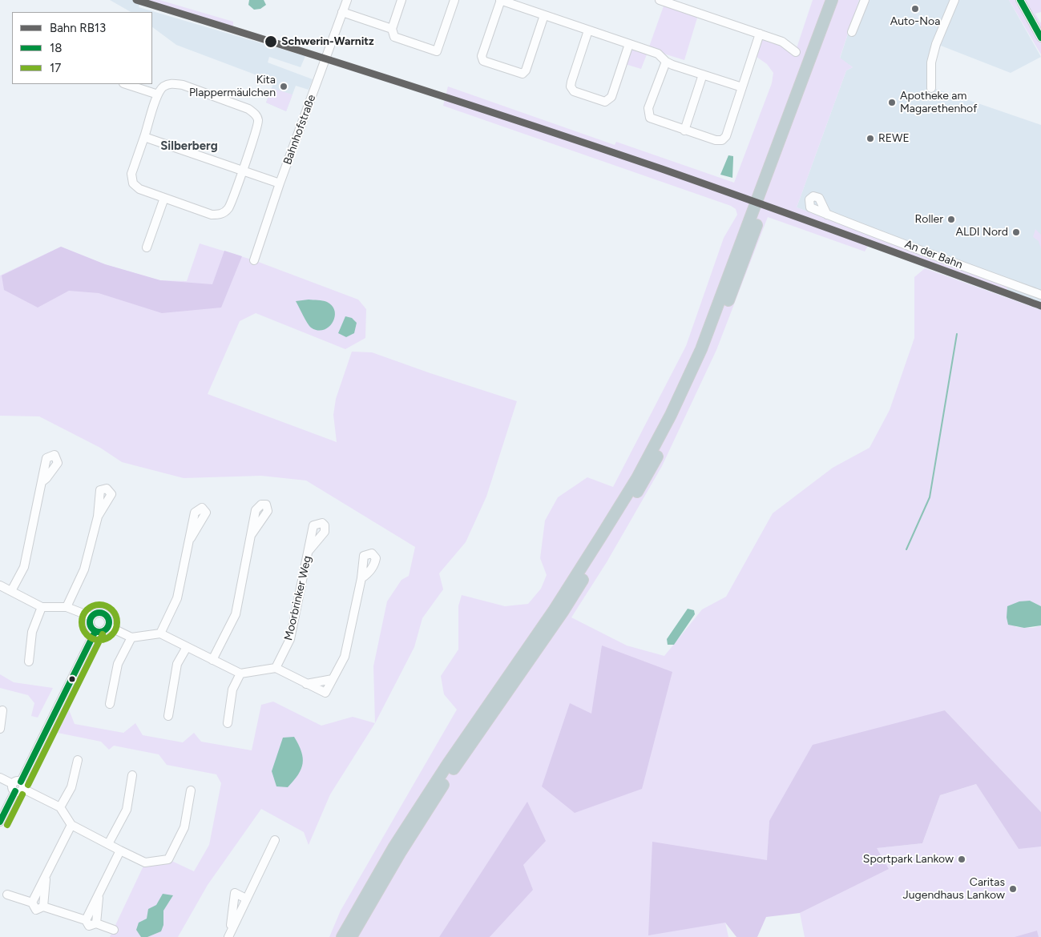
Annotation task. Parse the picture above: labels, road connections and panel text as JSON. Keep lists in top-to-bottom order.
{
  "streets": {
    "street": ["Bahnhofstraße", "An der Bahn", "Moorbrinker Weg"]
  },
  "districts": ["Silberberg"],
  "places": [
    "Auto-Noa",
    "Schwerin-Warnitz",
    "Kita Plappermäulchen",
    "Apotheke am Magarethenhof",
    "REWE",
    "Roller",
    "ALDI Nord",
    "Sportpark Lankow",
    "Caritas Jugendhaus Lankow"
  ],
  "lines": ["rail line RB13", "transit line 18", "transit line 17"],
  "legend": ["Bahn RB13", "18", "17"]
}
